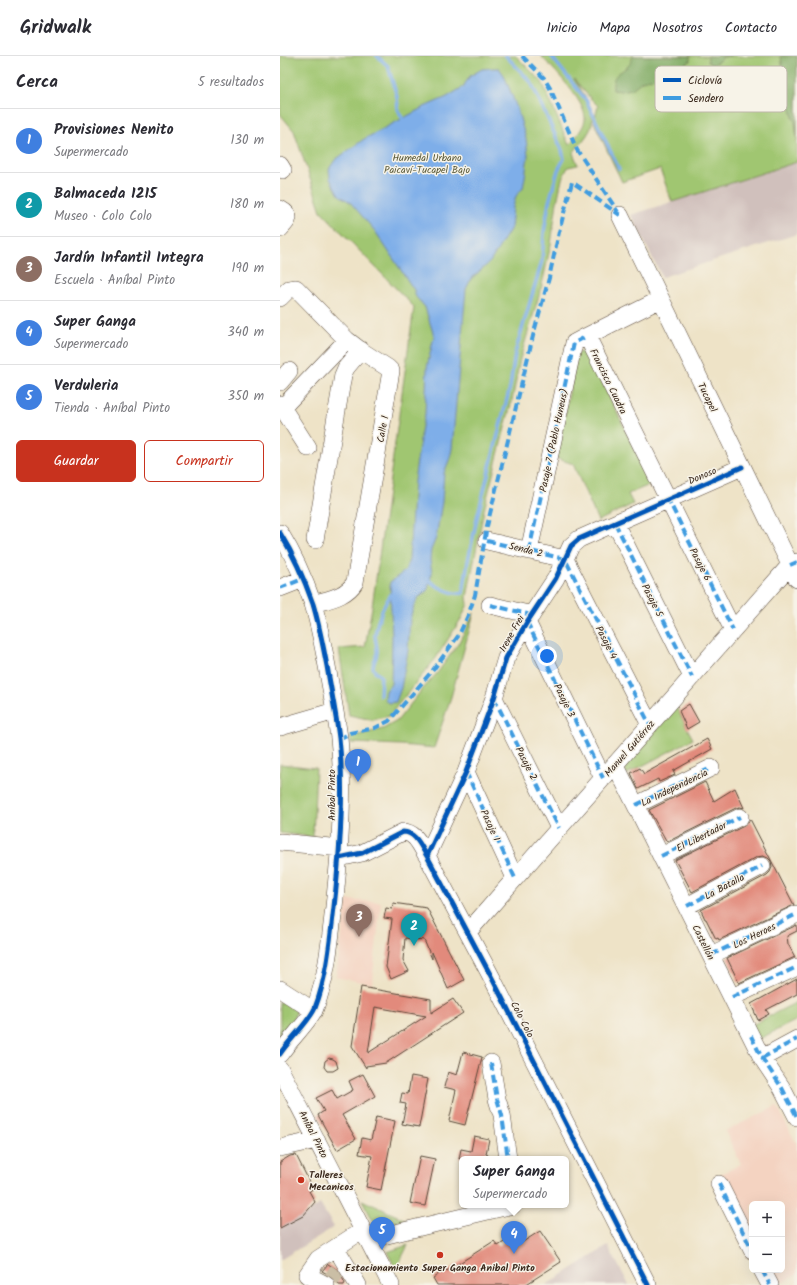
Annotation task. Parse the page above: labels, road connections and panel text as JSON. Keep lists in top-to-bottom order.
{
  "streets": {
    "street": [
      "Francisco Cuadra",
      "Tucapel",
      "Calle 1",
      "Pasaje 7 (Pablo Huneus)",
      "Donoso",
      "Senda 2",
      "Pasaje 6",
      "Pasaje 5",
      "Irene Frei",
      "Pasaje 4",
      "Pasaje 3",
      "Manuel Gutiérrez",
      "Pasaje 2",
      "La Independencia",
      "Aníbal Pinto",
      "Pasaje 1",
      "El Libertador",
      "La Batalla",
      "Los Heroes",
      "Castellón",
      "Colo Colo"
    ]
  },
  "crossings": [
    ["Francisco Cuadra", "Tucapel"],
    ["Francisco Cuadra", "Pasaje 7 (Pablo Huneus)"],
    ["Francisco Cuadra", "Donoso"],
    ["Francisco Cuadra", "Pasaje 6"],
    ["Francisco Cuadra", "Irene Frei"],
    ["Tucapel", "Donoso"],
    ["Tucapel", "Manuel Gutiérrez"],
    ["Calle 1", "Aníbal Pinto"],
    ["Pasaje 7 (Pablo Huneus)", "Senda 2"],
    ["Donoso", "Pasaje 6"],
    ["Donoso", "Irene Frei"],
    ["Senda 2", "Irene Frei"],
    ["Senda 2", "Pasaje 4"],
    ["Pasaje 6", "Irene Frei"],
    ["Pasaje 6", "Manuel Gutiérrez"],
    ["Pasaje 5", "Irene Frei"],
    ["Pasaje 5", "Manuel Gutiérrez"],
    ["Irene Frei", "Pasaje 4"],
    ["Irene Frei", "Pasaje 3"],
    ["Irene Frei", "Pasaje 2"],
    ["Irene Frei", "Pasaje 1"],
    ["Irene Frei", "Colo Colo"],
    ["Pasaje 4", "Manuel Gutiérrez"],
    ["Pasaje 3", "Manuel Gutiérrez"],
    ["Manuel Gutiérrez", "Pasaje 2"],
    ["Manuel Gutiérrez", "Pasaje 1"],
    ["Manuel Gutiérrez", "Castellón"],
    ["Manuel Gutiérrez", "Colo Colo"],
    ["La Independencia", "Castellón"],
    ["Aníbal Pinto", "Colo Colo"],
    ["El Libertador", "Castellón"],
    ["La Batalla", "Castellón"],
    ["Los Heroes", "Castellón"]
  ],
  "parks": ["Humedal Urbano Paicaví-Tucapel Bajo"],
  "places": ["Talleres Mecanicos", "Estacionamiento Super Ganga Anibal Pinto"],
  "legend": ["Ciclovía", "Sendero"],
  "page": {
    "header": "Gridwalk",
    "nav": [
      "Inicio",
      "Mapa",
      "Nosotros",
      "Contacto"
    ],
    "heading": ["Cerca", "5 resultados"],
    "list": [
      {
        "mark": "1",
        "name": "Provisiones Nenito",
        "note": "Supermercado",
        "value": "130 m"
      },
      {
        "mark": "2",
        "name": "Balmaceda 1215",
        "note": "Museo · Colo Colo",
        "value": "180 m"
      },
      {
        "mark": "3",
        "name": "Jardín Infantil Integra",
        "note": "Escuela · Aníbal Pinto",
        "value": "190 m"
      },
      {
        "mark": "4",
        "name": "Super Ganga",
        "note": "Supermercado",
        "value": "340 m"
      },
      {
        "mark": "5",
        "name": "Verduleria",
        "note": "Tienda · Aníbal Pinto",
        "value": "350 m"
      }
    ],
    "buttons": ["Guardar", "Compartir"],
    "pins": [
      "1",
      "3",
      "2",
      "5",
      "4"
    ],
    "popup": ["Super Ganga", "Supermercado"],
    "map_buttons": ["+", "−"]
  }
}
